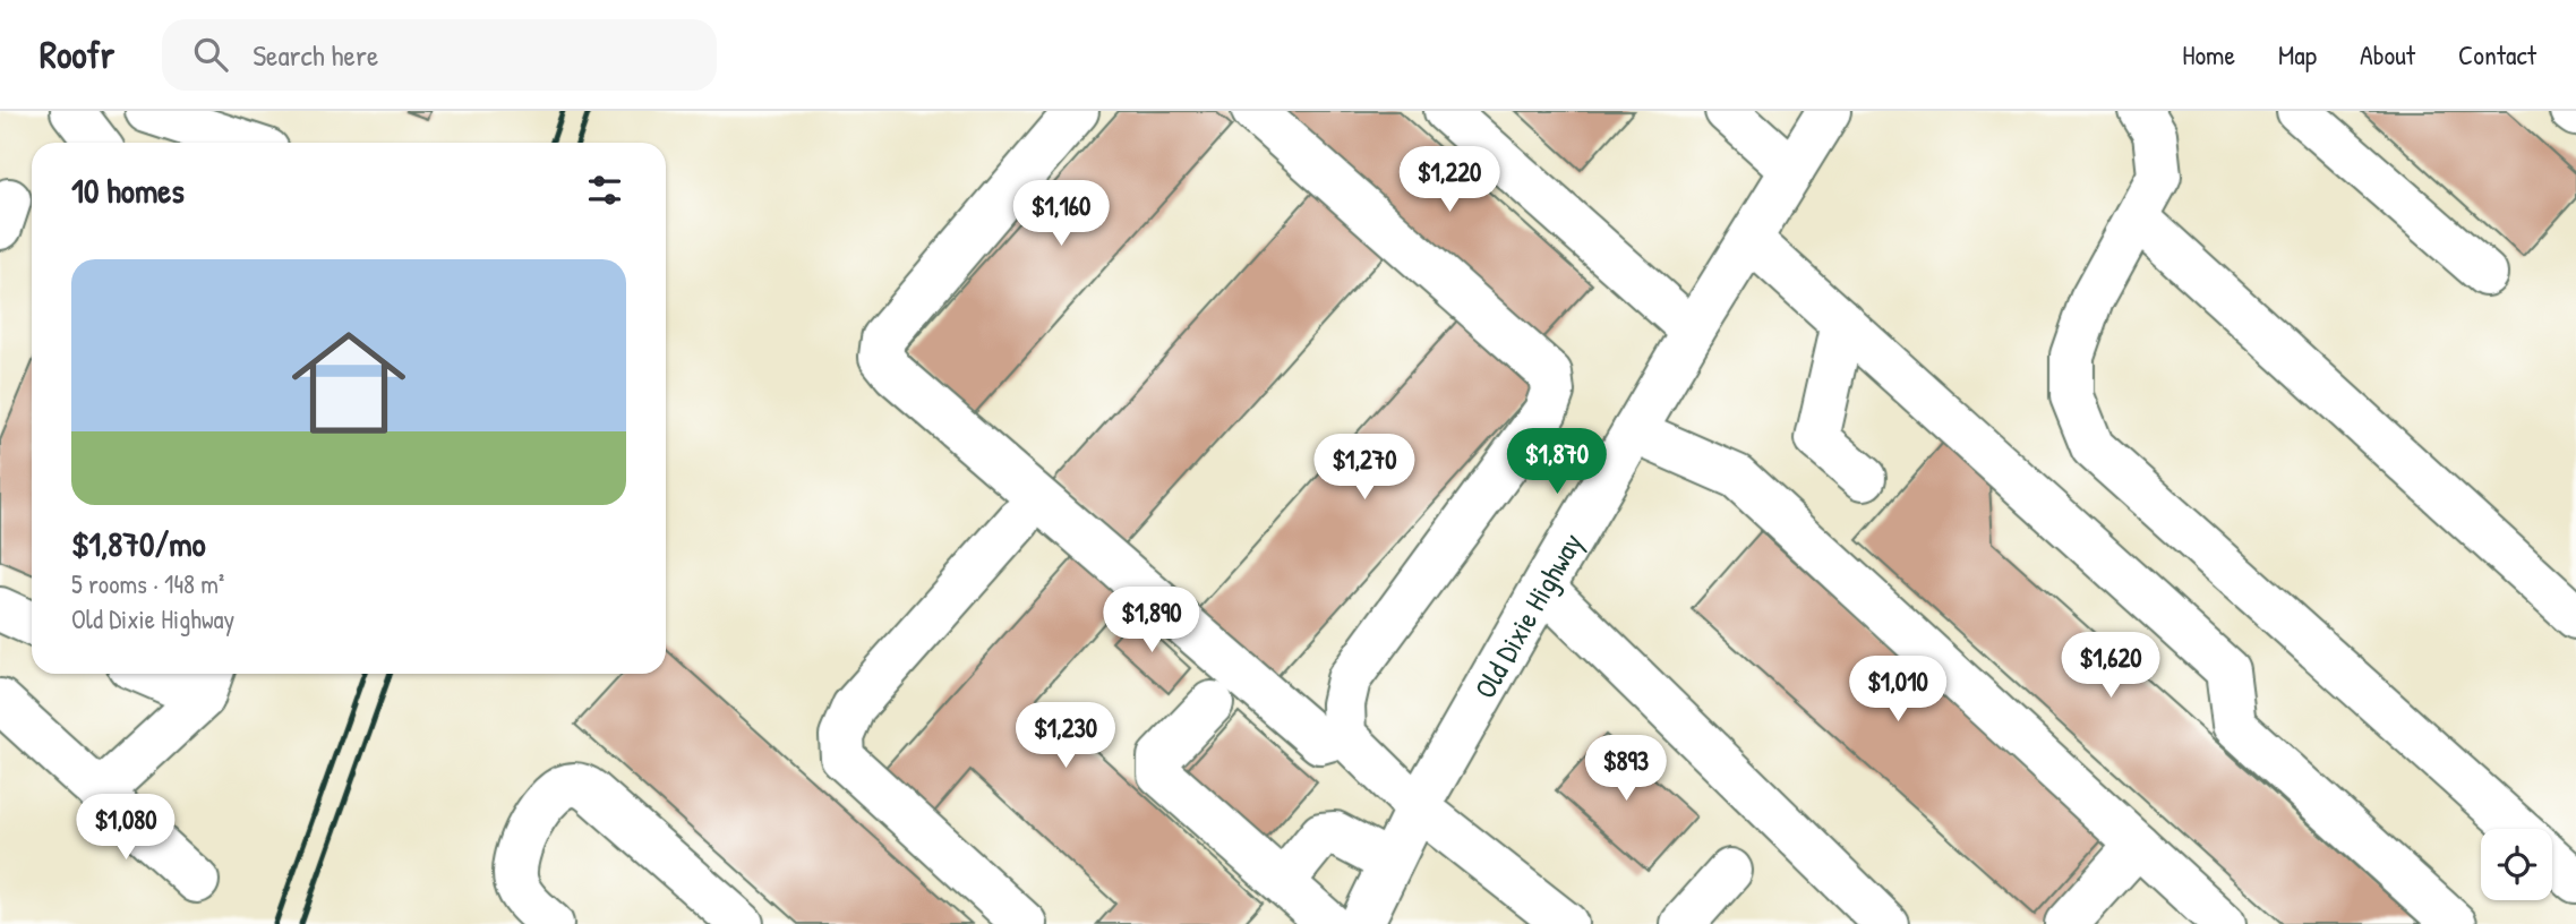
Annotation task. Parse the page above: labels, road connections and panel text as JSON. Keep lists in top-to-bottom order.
{
  "streets": {
    "street": ["Old Dixie Highway"]
  },
  "page": {
    "header": "Roofr",
    "search": "Search here",
    "nav": [
      "Home",
      "Map",
      "About",
      "Contact"
    ],
    "heading": "10 homes",
    "price": [
      "$1,220",
      "$1,160",
      "$1,870",
      "$1,270",
      "$1,890",
      "$1,620",
      "$1,010",
      "$1,230",
      "$893",
      "$1,080"
    ],
    "list": [
      {
        "name": "$1,870/mo",
        "note": "5 rooms · 148 m² · Old Dixie Highway"
      }
    ]
  }
}
